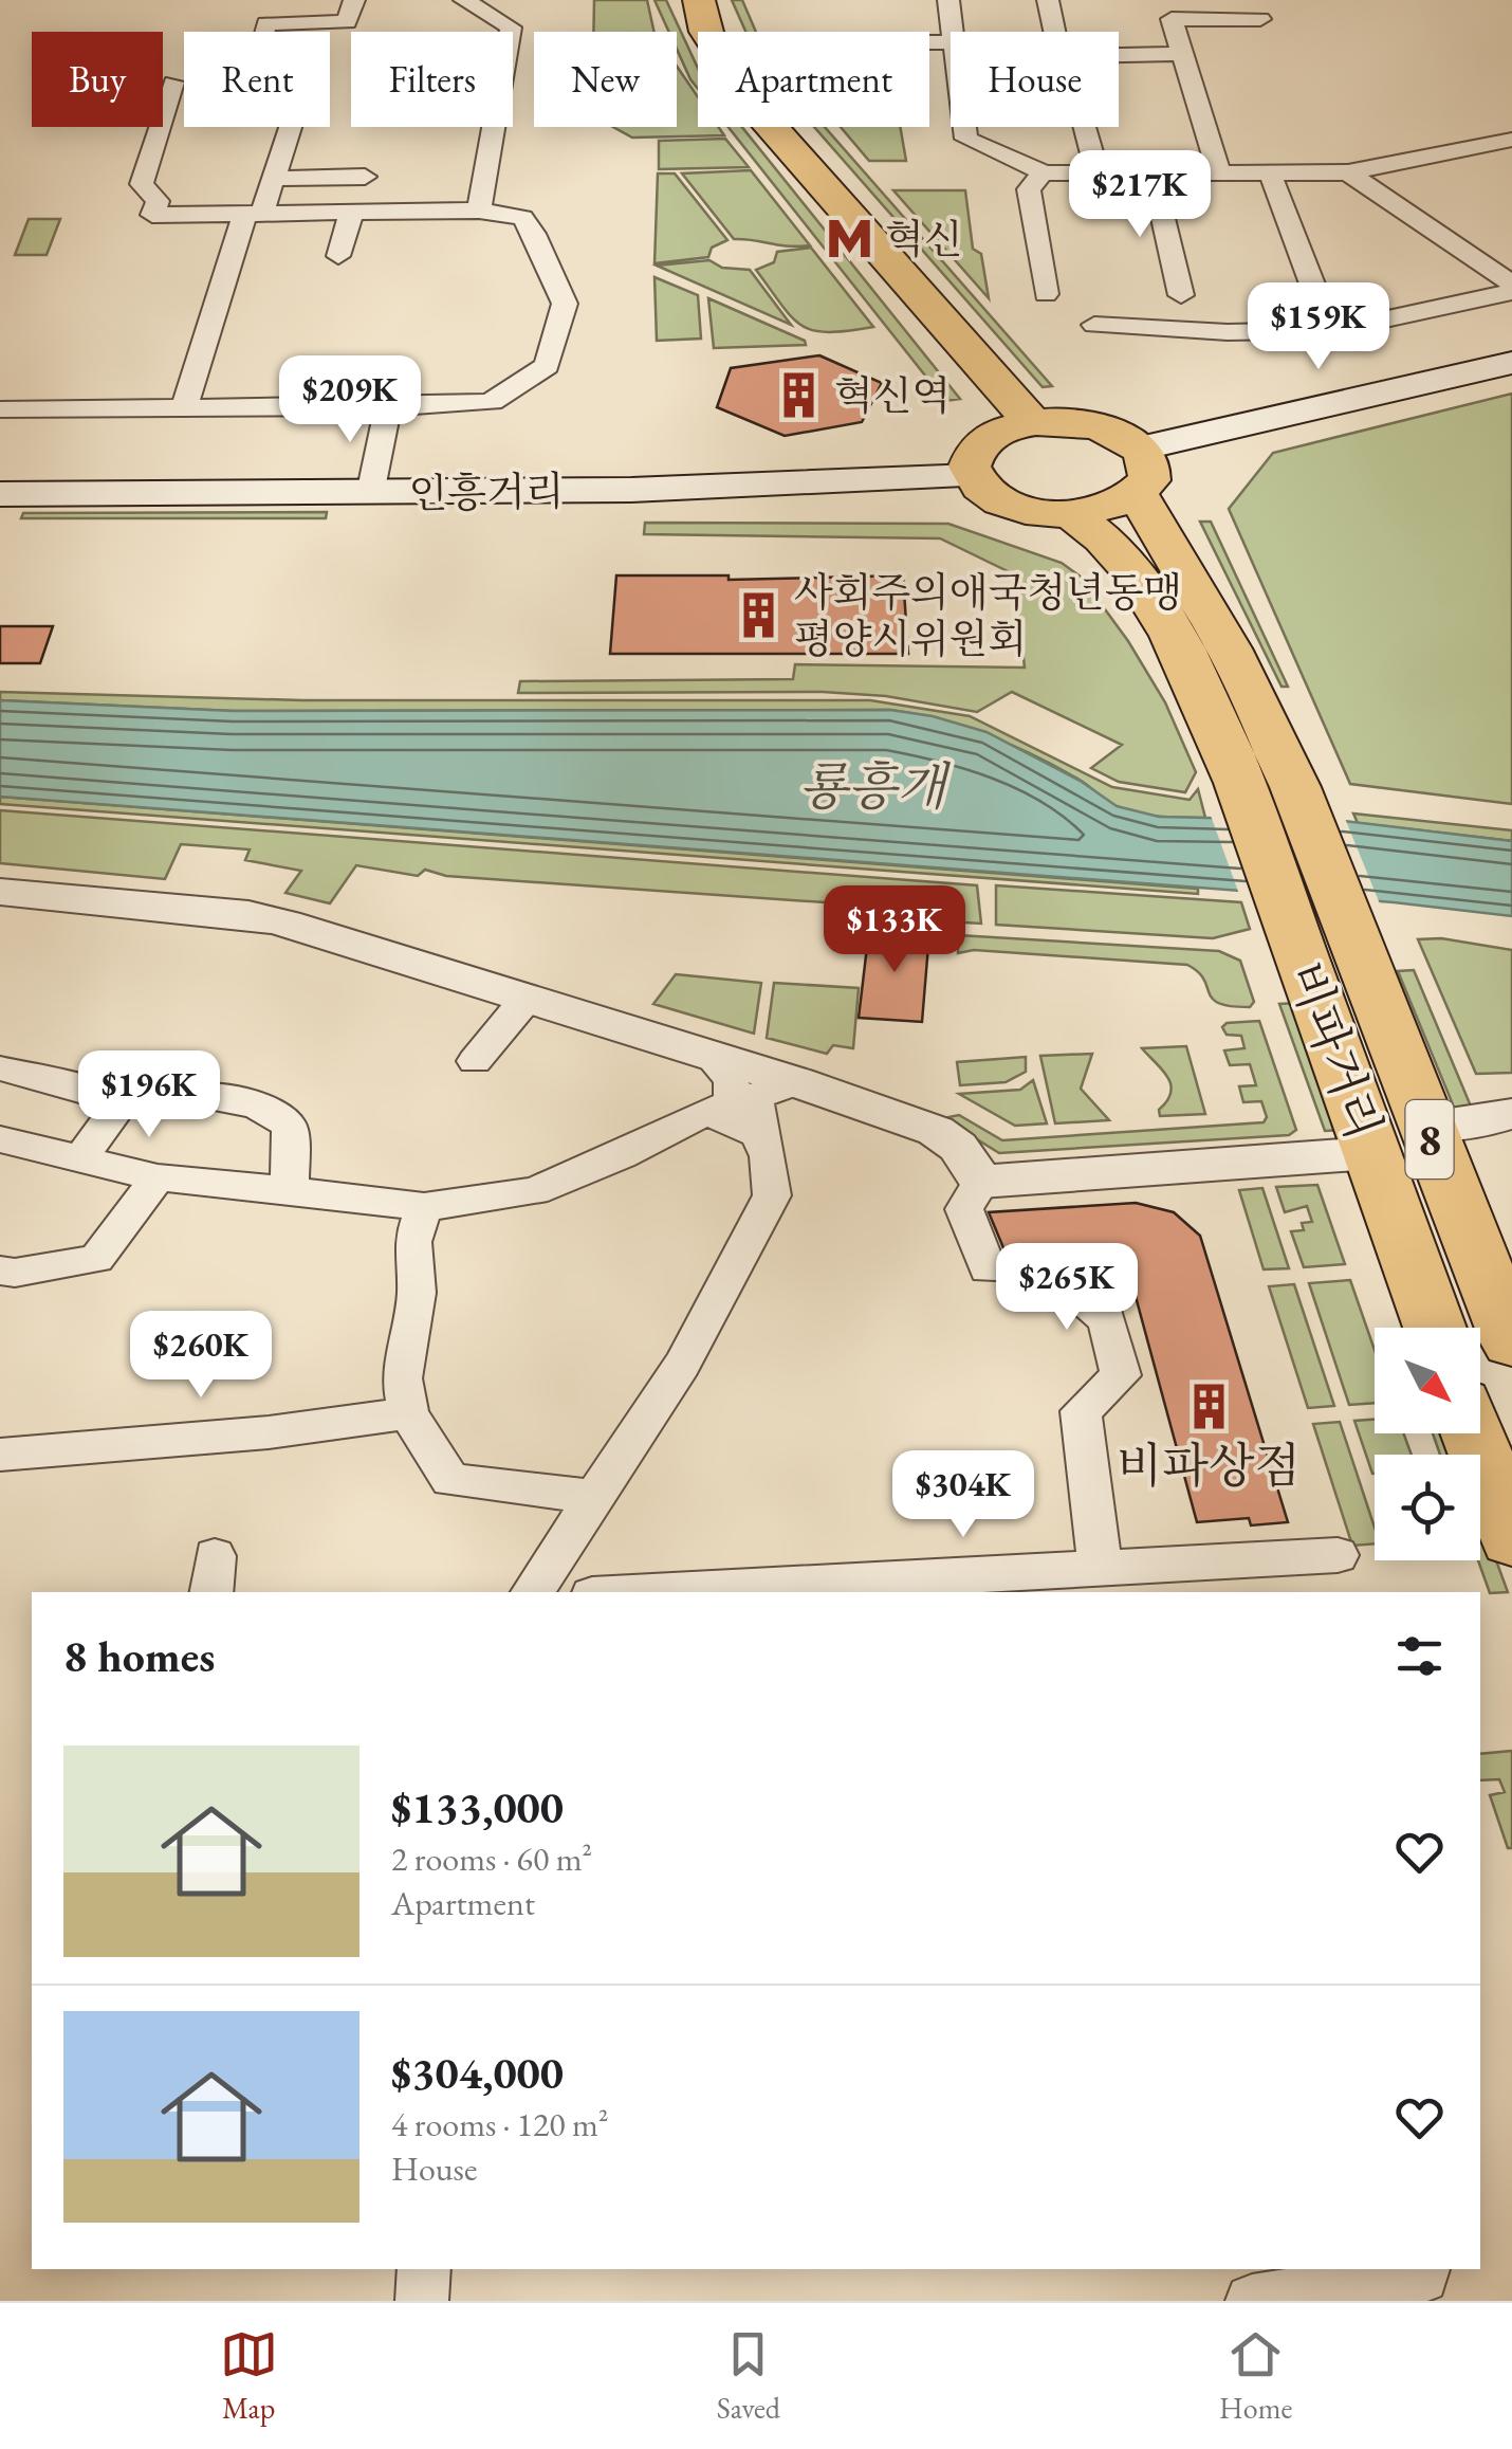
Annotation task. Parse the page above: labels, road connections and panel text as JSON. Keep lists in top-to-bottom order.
{
  "streets": {
    "main road": ["인흥거리", "비파거리", "8"]
  },
  "water": ["룡흥개"],
  "places": {
    "metro station": ["혁신"],
    "building": ["혁신역", "사회주의애국청년동맹 평양시위원회", "비파상점"]
  },
  "north": "bottom right",
  "page": {
    "chip": [
      "Buy",
      "Rent",
      "Filters",
      "New",
      "Apartment",
      "House"
    ],
    "price": [
      "$217K",
      "$159K",
      "$209K",
      "$133K",
      "$196K",
      "$265K",
      "$260K",
      "$304K"
    ],
    "heading": "8 homes",
    "list": [
      {
        "name": "$133,000",
        "note": "2 rooms · 60 m² · Apartment"
      },
      {
        "name": "$304,000",
        "note": "4 rooms · 120 m² · House"
      }
    ],
    "tabs": ["Map", "Saved", "Home"]
  }
}
